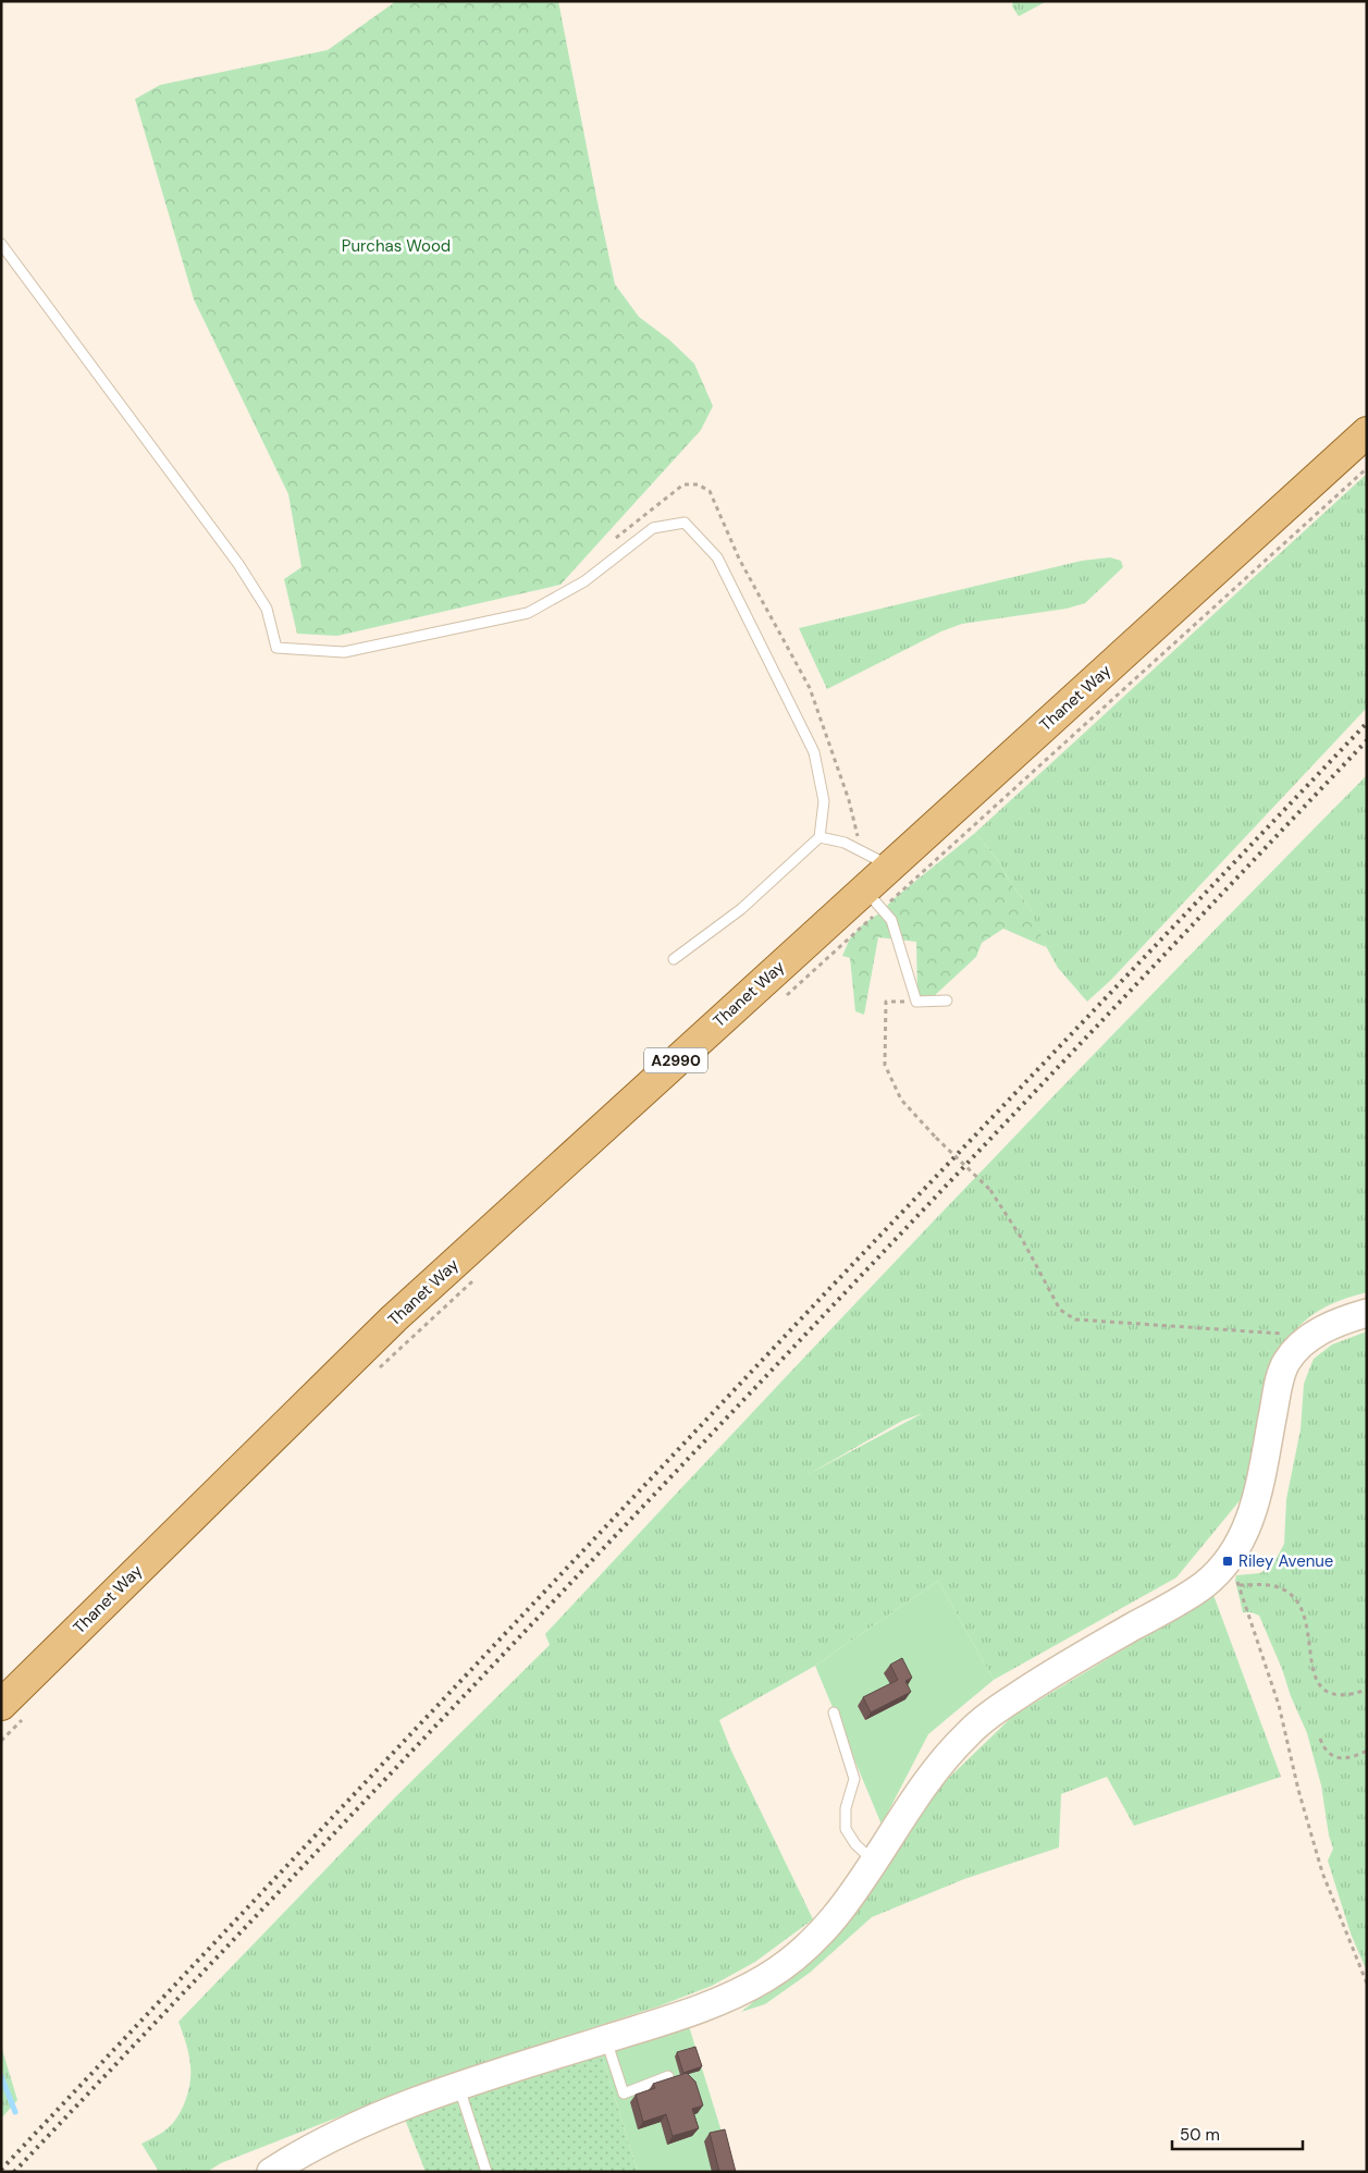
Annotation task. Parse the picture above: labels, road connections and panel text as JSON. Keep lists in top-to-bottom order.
{
  "streets": {
    "main road": ["Thanet Way", "A2990"]
  },
  "parks": ["Purchas Wood"],
  "places": {
    "transit": ["Riley Avenue"]
  },
  "scale_bar": "50 m"
}
